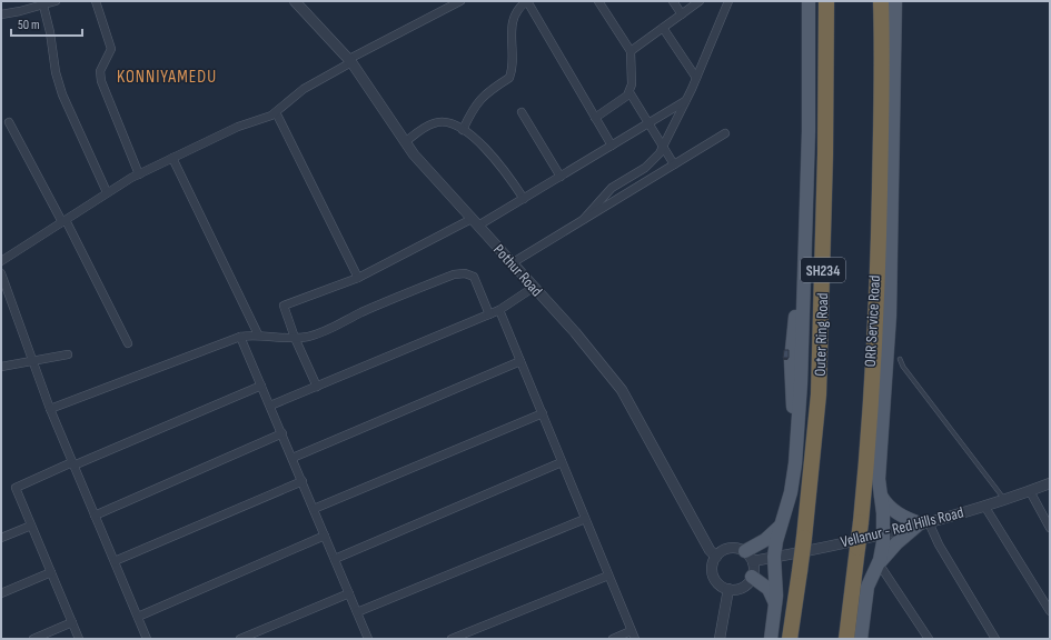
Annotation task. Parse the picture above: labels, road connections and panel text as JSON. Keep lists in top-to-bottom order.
{
  "streets": {
    "highway": ["SH234", "Outer Ring Road"],
    "main road": ["ORR Service Road"],
    "street": ["Pothur Road", "Vellanur - Red Hills Road"]
  },
  "crossings": [
    ["Pothur Road", "Vellanur - Red Hills Road"],
    ["ORR Service Road", "Vellanur - Red Hills Road"]
  ],
  "districts": ["KONNIYAMEDU"],
  "scale_bar": "50 m"
}
